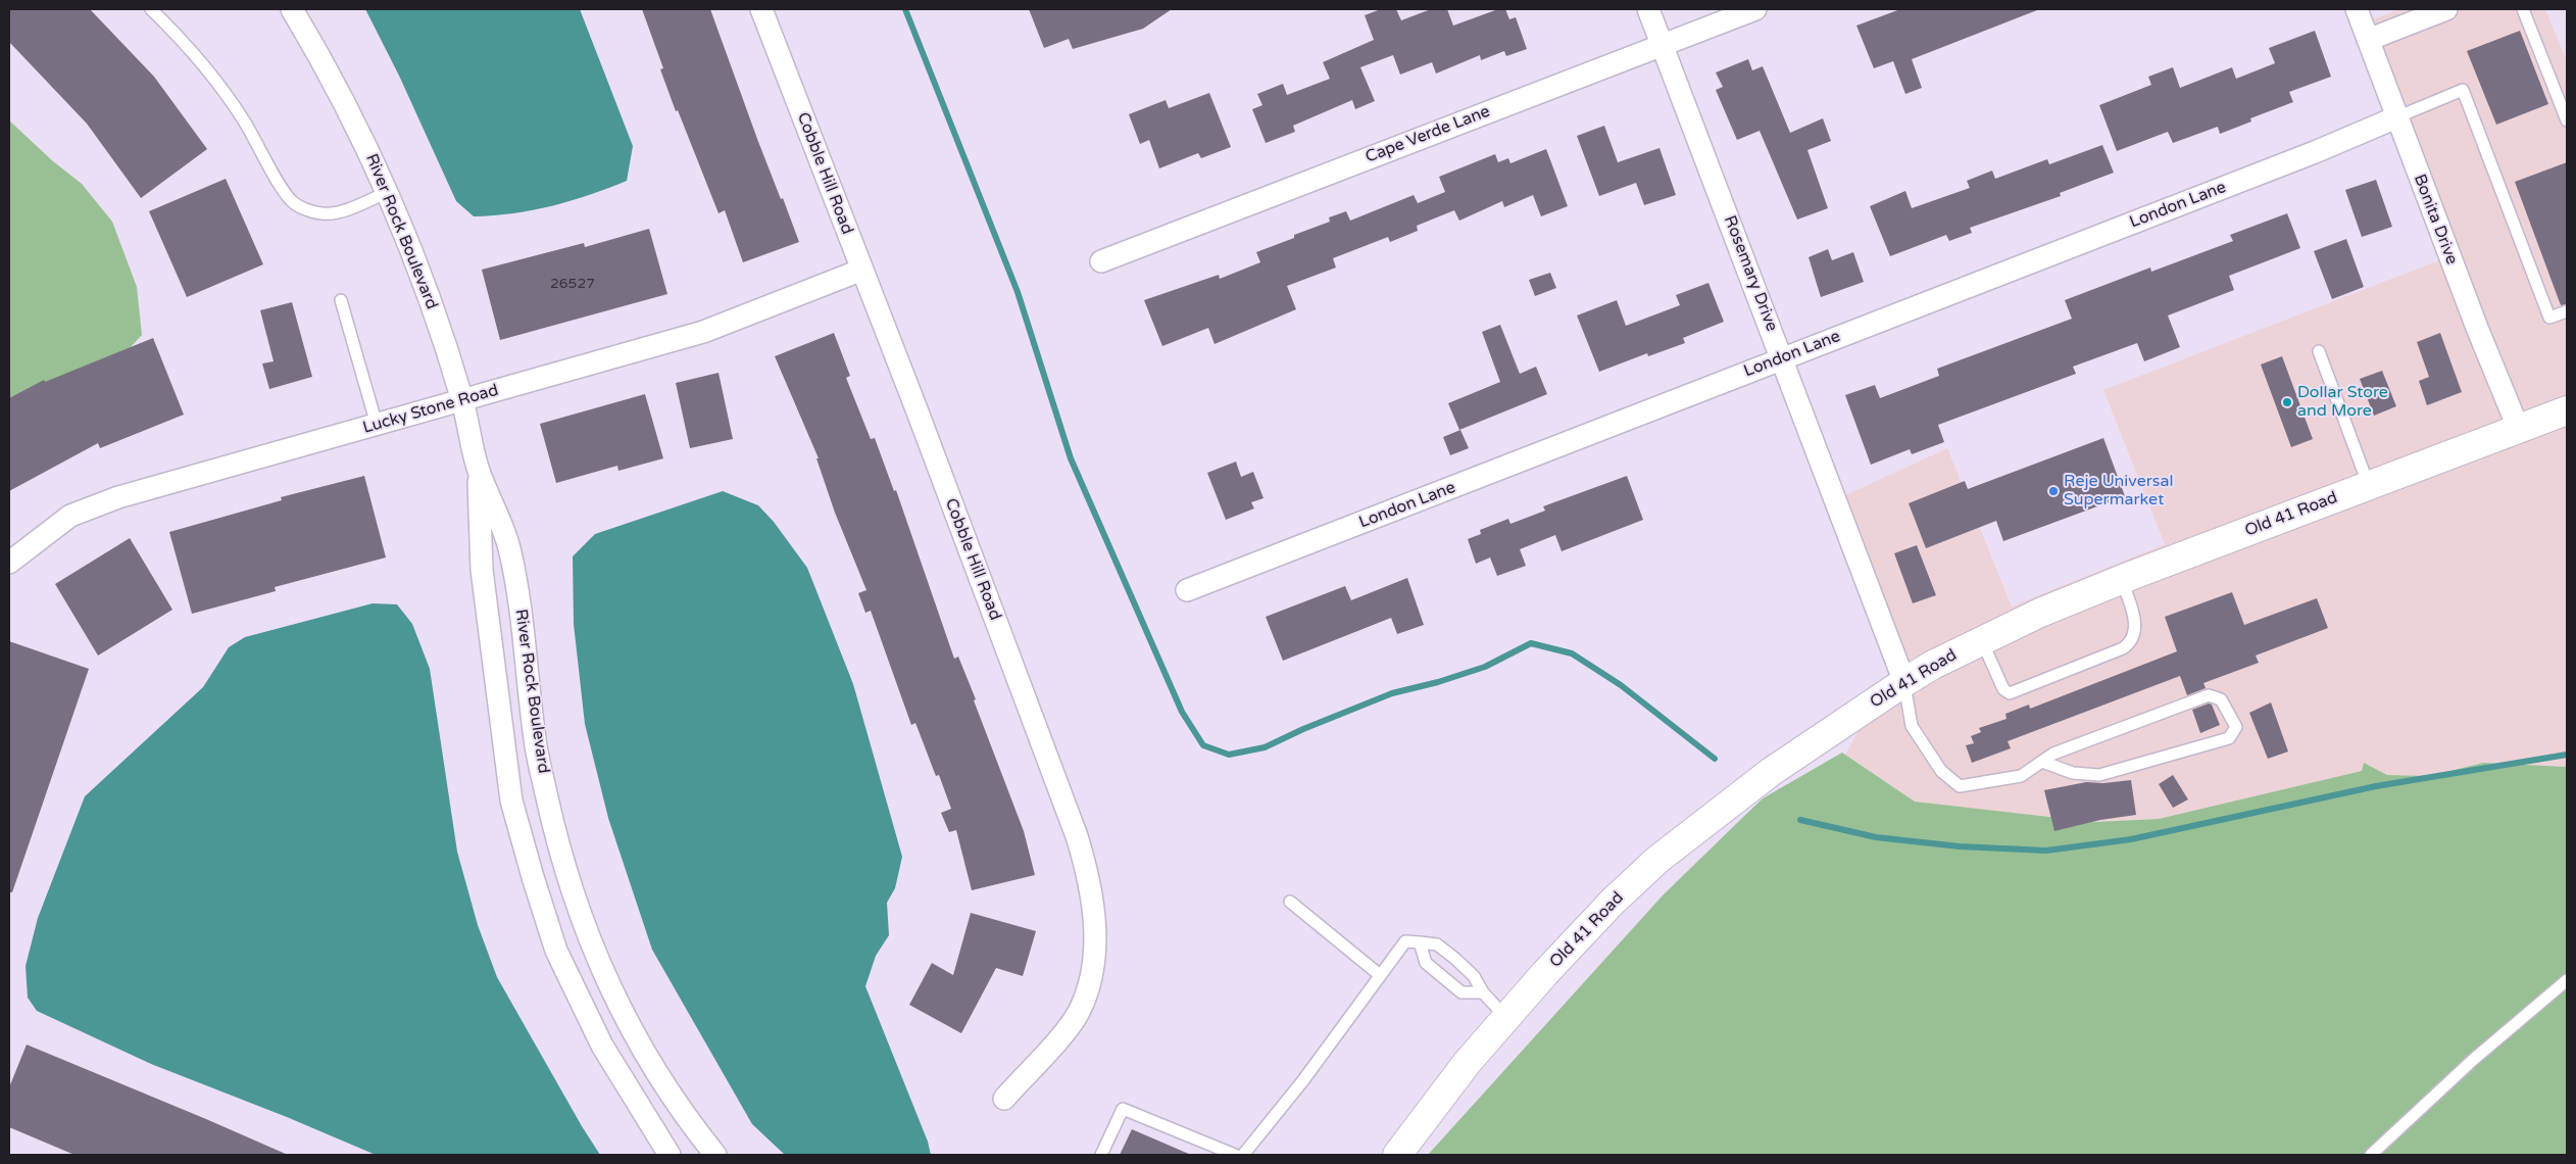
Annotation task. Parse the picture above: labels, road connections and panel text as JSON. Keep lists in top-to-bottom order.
{
  "streets": {
    "street": [
      "Cape Verde Lane",
      "Cobble Hill Road",
      "London Lane",
      "Bonita Drive",
      "River Rock Boulevard",
      "Rosemary Drive",
      "Lucky Stone Road",
      "Old 41 Road"
    ]
  },
  "crossings": [
    ["Cape Verde Lane", "Rosemary Drive"],
    ["Cobble Hill Road", "Lucky Stone Road"],
    ["London Lane", "Bonita Drive"],
    ["London Lane", "Rosemary Drive"],
    ["Bonita Drive", "Old 41 Road"],
    ["River Rock Boulevard", "Lucky Stone Road"],
    ["Rosemary Drive", "Old 41 Road"]
  ],
  "places": ["Dollar Store and More", "Reje Universal Supermarket"],
  "house_numbers": ["26527"]
}
